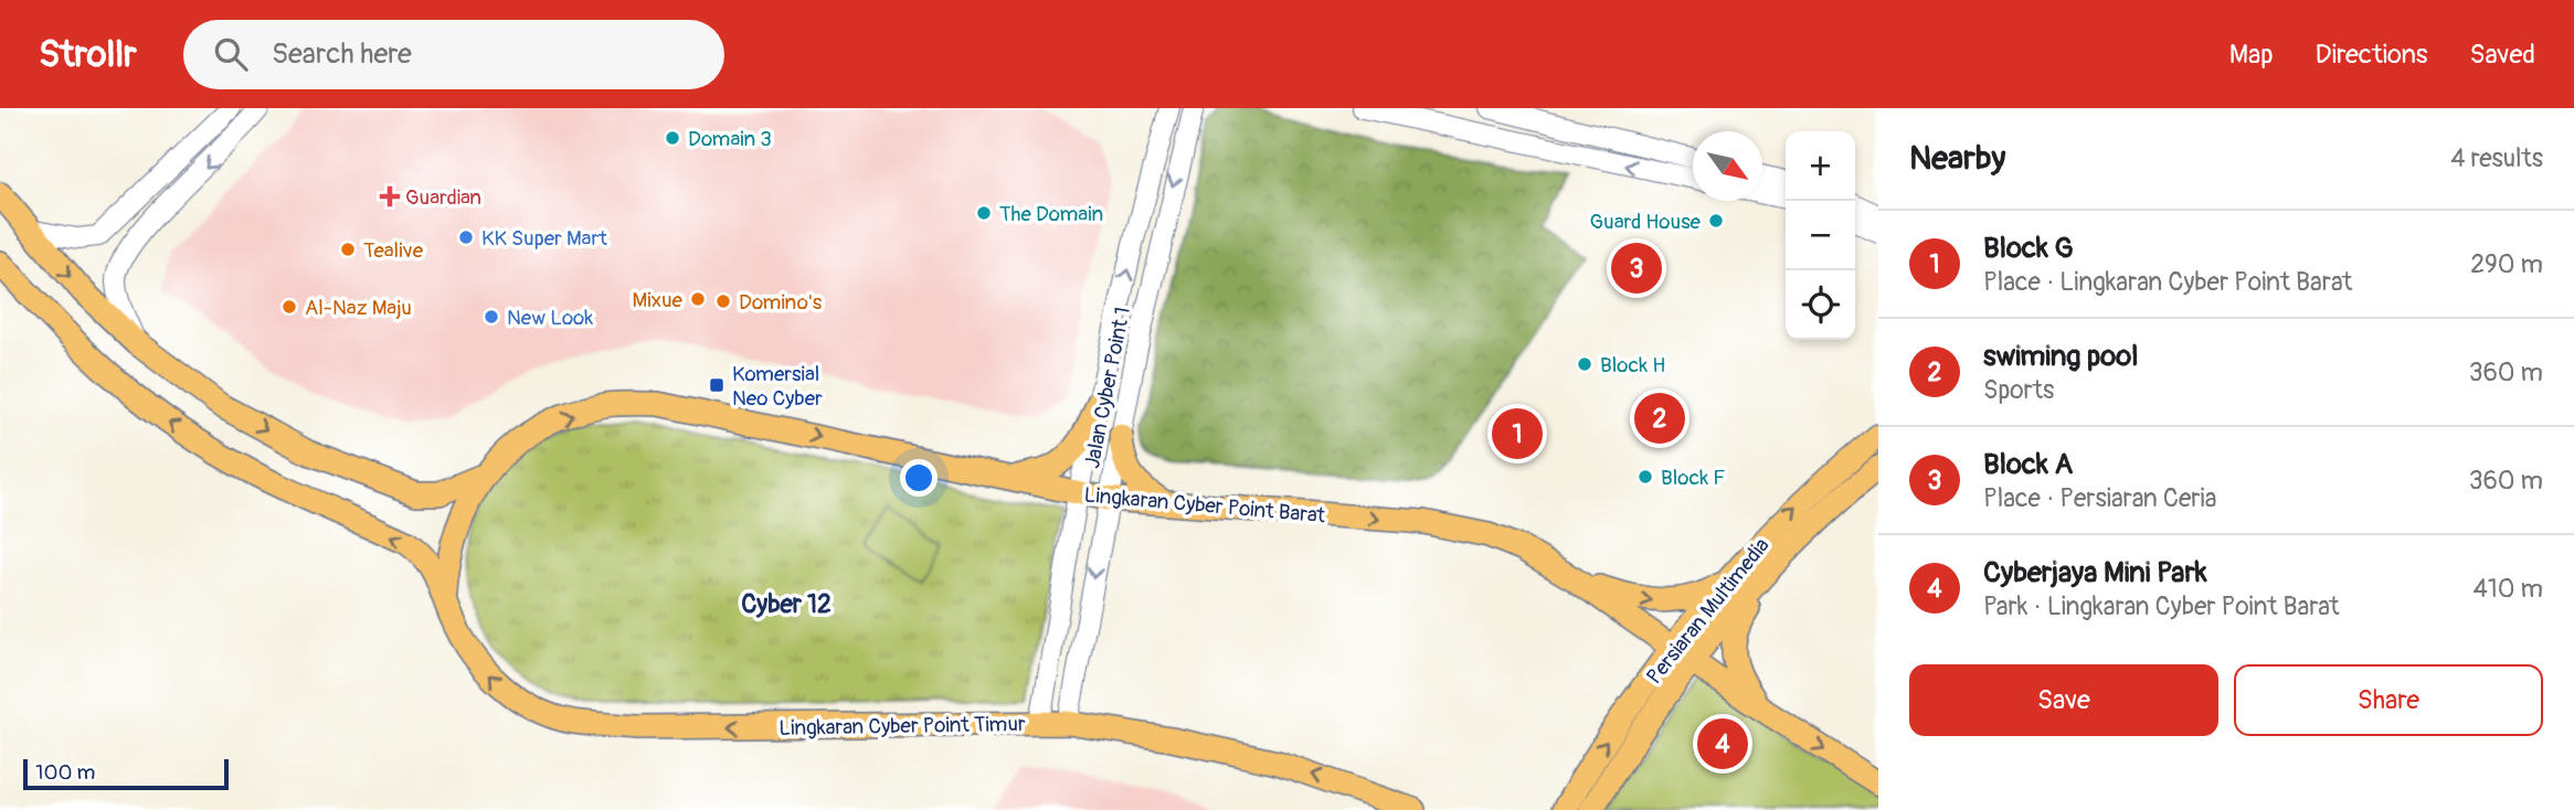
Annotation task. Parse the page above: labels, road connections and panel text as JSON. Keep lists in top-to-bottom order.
{
  "streets": {
    "main road": ["Lingkaran Cyber Point Barat", "Persiaran Multimedia", "Lingkaran Cyber Point Timur"],
    "street": ["Jalan Cyber Point 1"]
  },
  "crossings": [
    ["Jalan Cyber Point 1", "Lingkaran Cyber Point Barat"],
    ["Jalan Cyber Point 1", "Lingkaran Cyber Point Timur"],
    ["Lingkaran Cyber Point Barat", "Persiaran Multimedia"]
  ],
  "one_way": ["Lingkaran Cyber Point Barat"],
  "districts": ["Cyber 12"],
  "places": {
    "other": [
      "Domain 3",
      "The Domain",
      "Guard House",
      "KK Super Mart",
      "Tealive",
      "Mixue",
      "Domino's",
      "Al-Naz Maju",
      "New Look",
      "Block H",
      "Block F"
    ],
    "health": ["Guardian"],
    "transit": ["Komersial Neo Cyber"]
  },
  "scale_bar": "100 m",
  "north": "bottom right",
  "page": {
    "header": "Strollr",
    "search": "Search here",
    "nav": ["Map", "Directions", "Saved"],
    "heading": ["Nearby", "4 results"],
    "map_buttons": ["+", "−"],
    "list": [
      {
        "mark": "1",
        "name": "Block G",
        "note": "Place · Lingkaran Cyber Point Barat",
        "value": "290 m"
      },
      {
        "mark": "2",
        "name": "swiming pool",
        "note": "Sports",
        "value": "360 m"
      },
      {
        "mark": "3",
        "name": "Block A",
        "note": "Place · Persiaran Ceria",
        "value": "360 m"
      },
      {
        "mark": "4",
        "name": "Cyberjaya Mini Park",
        "note": "Park · Lingkaran Cyber Point Barat",
        "value": "410 m"
      }
    ],
    "pins": [
      "3",
      "2",
      "1",
      "4"
    ],
    "buttons": ["Save", "Share"],
    "scale": "100 m"
  }
}
